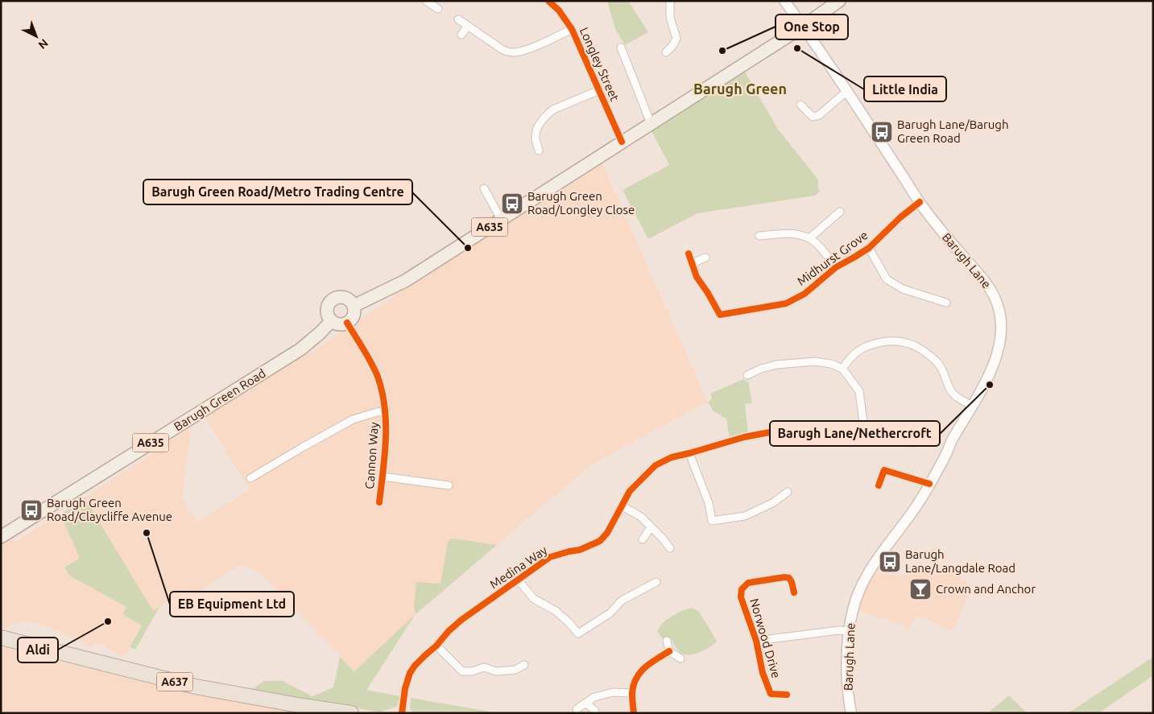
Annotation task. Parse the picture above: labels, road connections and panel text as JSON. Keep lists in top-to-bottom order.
{
  "streets": {
    "highway": ["A637"],
    "main road": ["A635", "Barugh Lane", "Barugh Green Road"],
    "street": [
      "Longley Street",
      "Midhurst Grove",
      "Cannon Way",
      "Medina Way",
      "Norwood Drive"
    ]
  },
  "crossings": [
    ["Longley Street", "A635"],
    ["A635", "Barugh Lane"],
    ["A635", "Barugh Green Road"],
    ["A635", "Cannon Way"],
    ["Midhurst Grove", "Barugh Lane"],
    ["Barugh Green Road", "Cannon Way"]
  ],
  "districts": ["Barugh Green"],
  "places": {
    "other": [
      "Little India",
      "One Stop",
      "Barugh Green Road/Metro Trading Centre",
      "Barugh Lane/Nethercroft",
      "EB Equipment Ltd",
      "Aldi"
    ],
    "bus stop": [
      "Barugh Lane/Barugh Green Road",
      "Barugh Green Road/Longley Close",
      "Barugh Green Road/Claycliffe Avenue",
      "Barugh Lane/Langdale Road"
    ],
    "bar": ["Crown and Anchor"]
  },
  "north": "bottom right"
}
